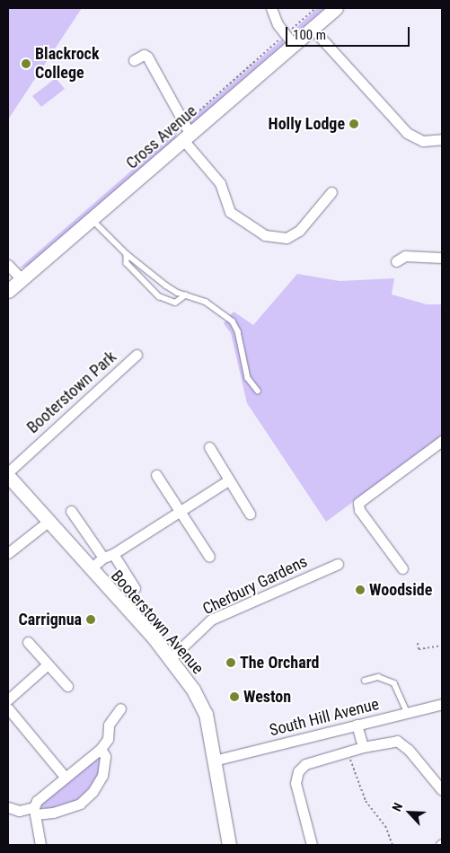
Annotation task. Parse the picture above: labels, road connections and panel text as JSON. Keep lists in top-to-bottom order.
{
  "streets": {
    "street": [
      "Cross Avenue",
      "Booterstown Park",
      "Cherbury Gardens",
      "Booterstown Avenue",
      "South Hill Avenue"
    ]
  },
  "crossings": [
    ["Cherbury Gardens", "Booterstown Avenue"],
    ["Booterstown Avenue", "South Hill Avenue"]
  ],
  "places": [
    "Blackrock College",
    "Holly Lodge",
    "Woodside",
    "Carrignua",
    "The Orchard",
    "Weston"
  ],
  "scale_bar": "100 m",
  "north": "top left"
}
